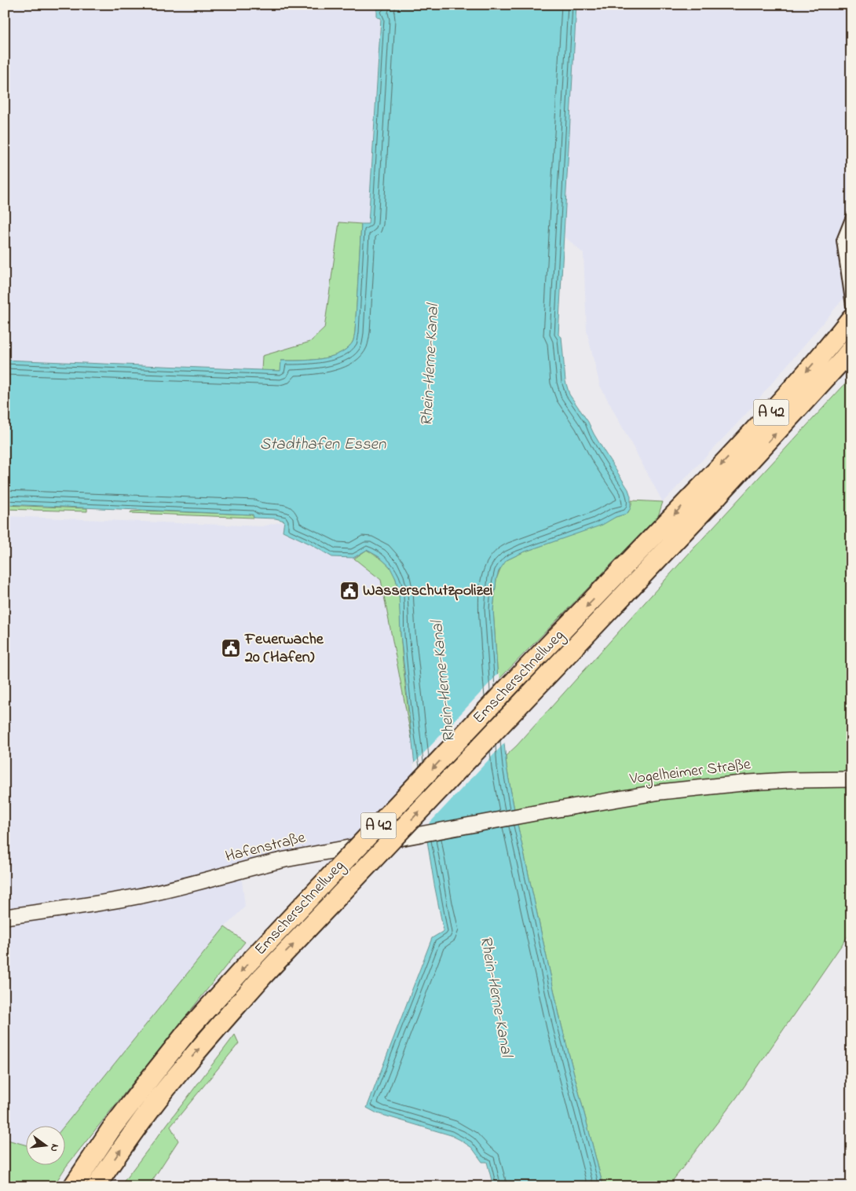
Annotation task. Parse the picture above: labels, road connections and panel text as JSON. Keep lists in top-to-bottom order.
{
  "streets": {
    "highway": ["A 42", "Emscherschnellweg"],
    "street": ["Vogelheimer Straße", "Hafenstraße"]
  },
  "crossings": [
    ["Vogelheimer Straße", "Hafenstraße"]
  ],
  "water": ["Rhein-Herne-Kanal", "Stadthafen Essen"],
  "places": {
    "public building": ["Wasserschutzpolizei", "Feuerwache 20 (Hafen)"]
  },
  "north": "right"
}
